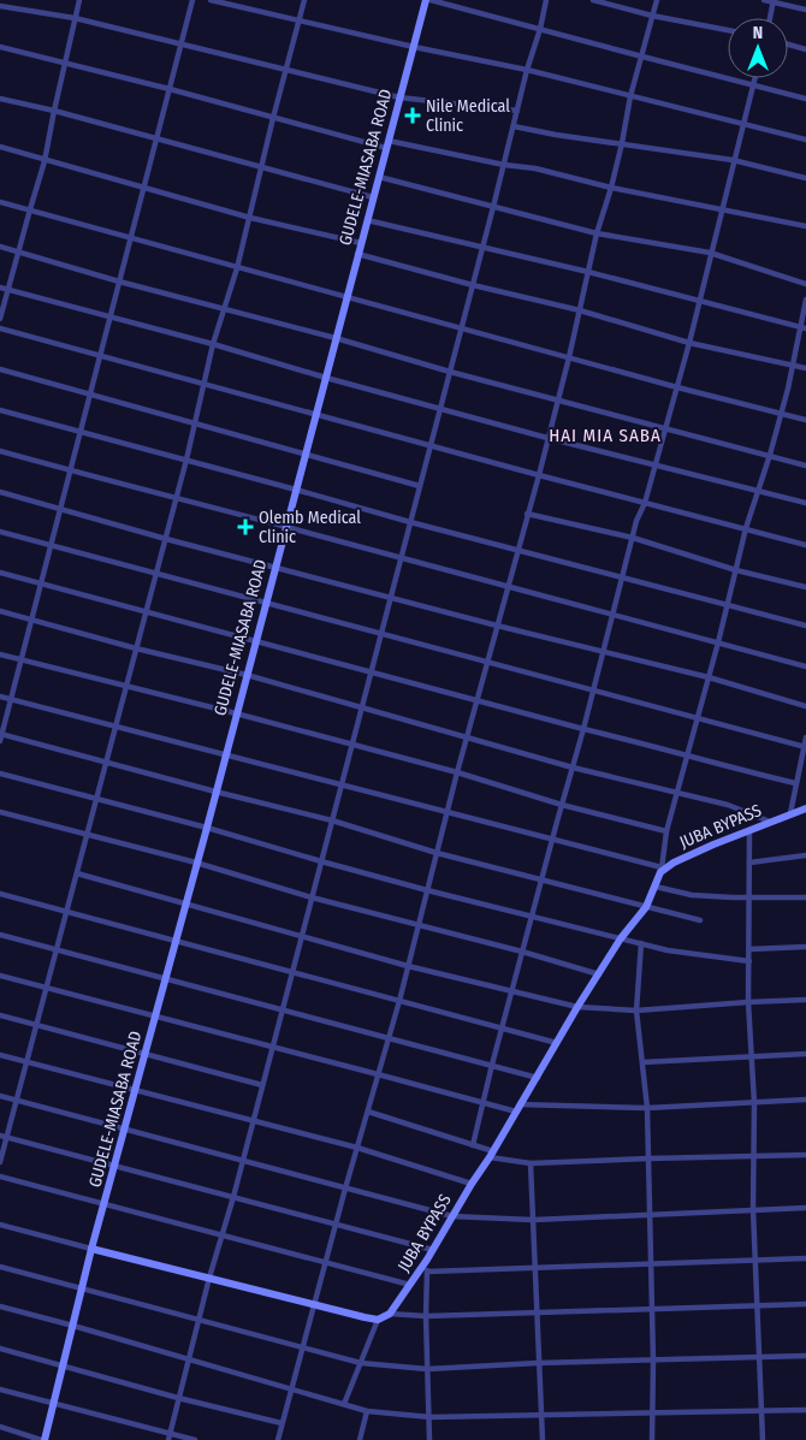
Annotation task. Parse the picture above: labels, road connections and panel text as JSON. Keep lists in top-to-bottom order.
{
  "streets": {
    "main road": ["GUDELE-MIASABA ROAD", "JUBA BYPASS"]
  },
  "districts": ["HAI MIA SABA"],
  "places": {
    "health": ["Nile Medical Clinic", "Olemb Medical Clinic"]
  },
  "north": "top"
}
